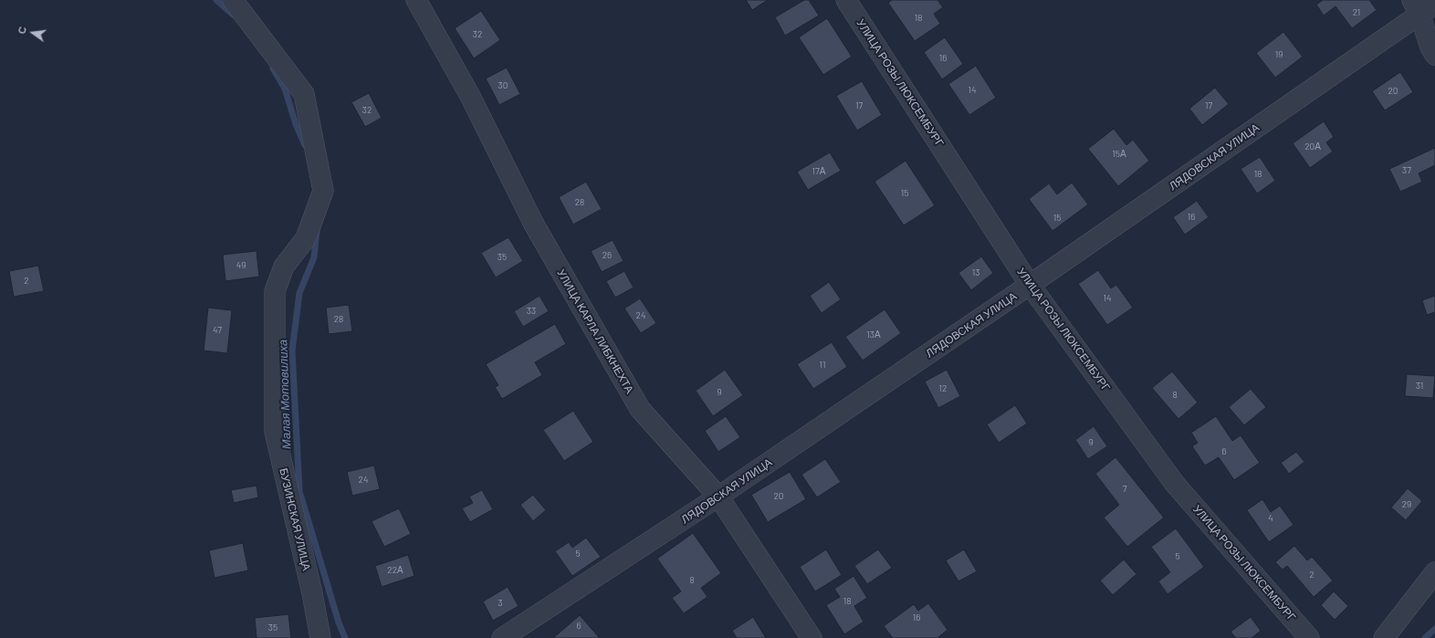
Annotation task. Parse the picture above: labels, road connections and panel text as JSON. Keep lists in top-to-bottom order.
{
  "streets": {
    "street": [
      "УЛИЦА РОЗЫ ЛЮКСЕМБУРГ",
      "ЛЯДОВСКАЯ УЛИЦА",
      "УЛИЦА КАРЛА ЛИБКНЕХТА",
      "БУЗИНСКАЯ УЛИЦА"
    ]
  },
  "crossings": [
    ["УЛИЦА РОЗЫ ЛЮКСЕМБУРГ", "ЛЯДОВСКАЯ УЛИЦА"],
    ["ЛЯДОВСКАЯ УЛИЦА", "УЛИЦА КАРЛА ЛИБКНЕХТА"]
  ],
  "water": ["Малая Мотовилиха"],
  "house_numbers": [
    "21",
    "18",
    "32",
    "19",
    "16",
    "30",
    "14",
    "20",
    "17",
    "17",
    "32",
    "20А",
    "15А",
    "37",
    "17А",
    "18",
    "15",
    "28",
    "16",
    "15",
    "26",
    "35",
    "49",
    "13",
    "2",
    "14",
    "33",
    "24",
    "28",
    "47",
    "13А",
    "11",
    "31",
    "12",
    "9",
    "8",
    "9",
    "6",
    "24",
    "7",
    "20",
    "29",
    "4",
    "5",
    "5",
    "22А",
    "2",
    "8",
    "18",
    "3",
    "16",
    "6",
    "35"
  ],
  "north": "left"
}
